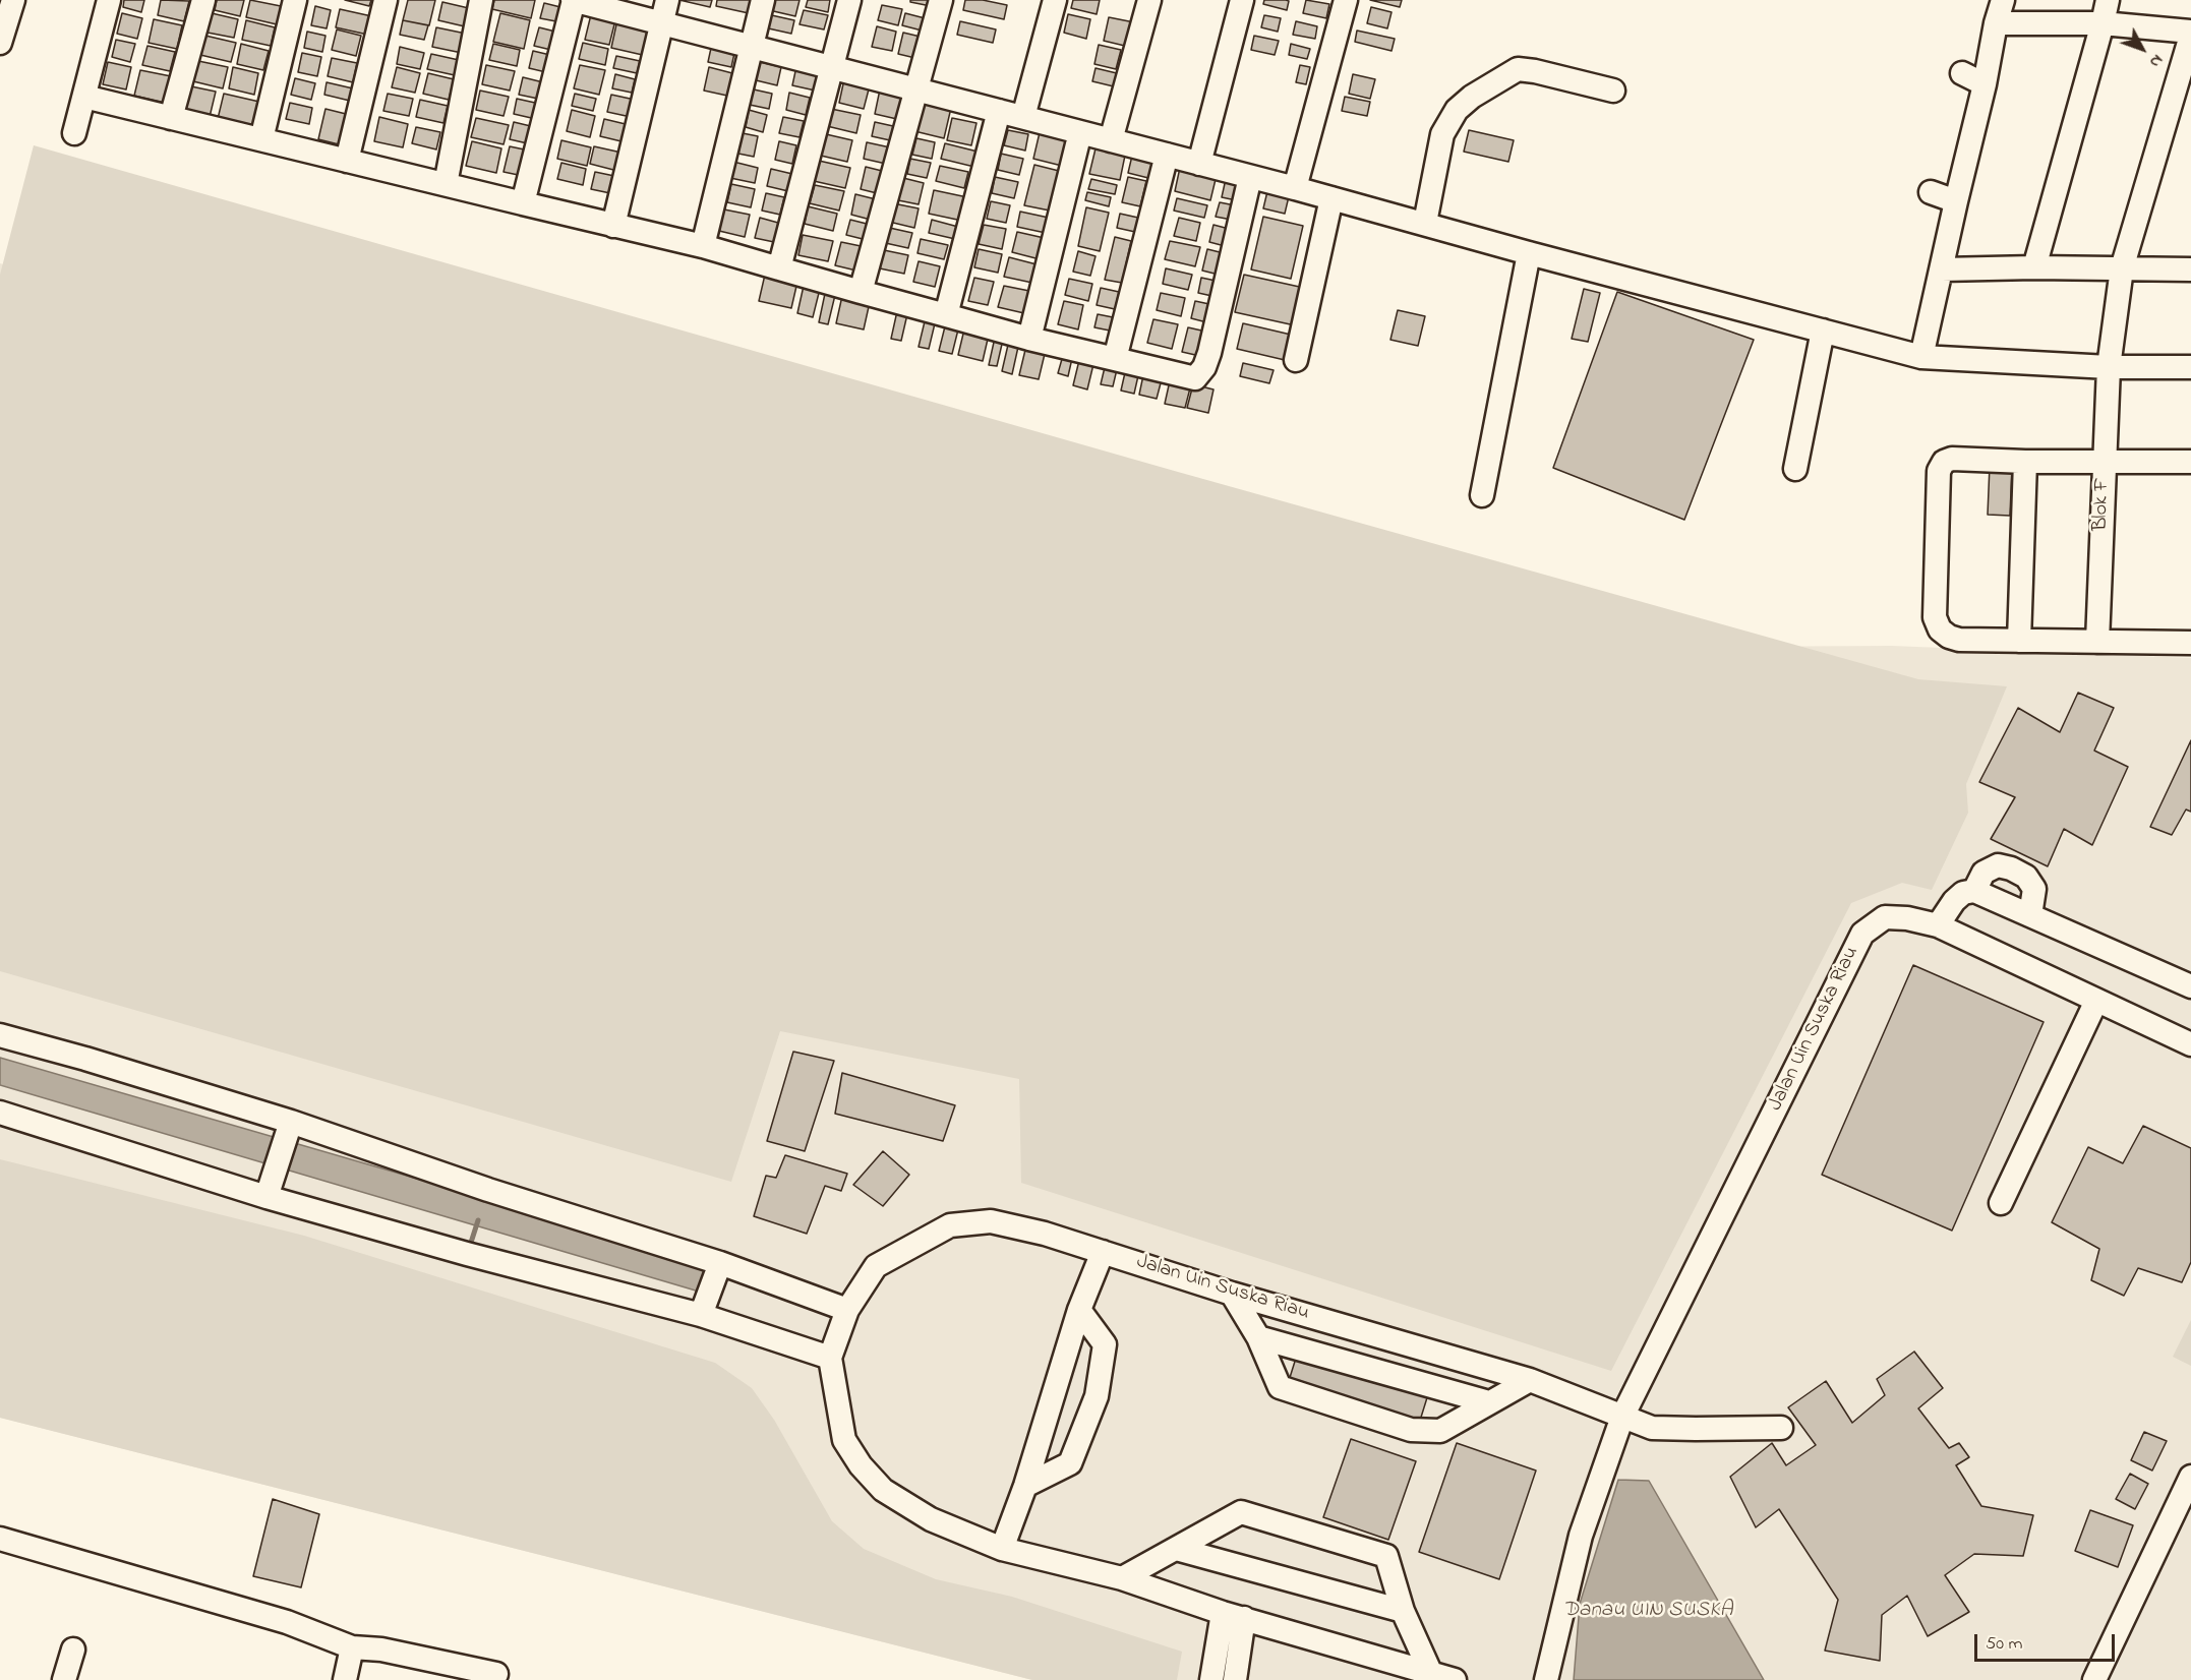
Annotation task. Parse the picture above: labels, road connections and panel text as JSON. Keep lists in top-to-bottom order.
{
  "streets": {
    "street": ["Blok F", "Jalan Uin Suska Riau"]
  },
  "water": ["Danau UIN SUSKA"],
  "scale_bar": "50 m",
  "north": "bottom right"
}
